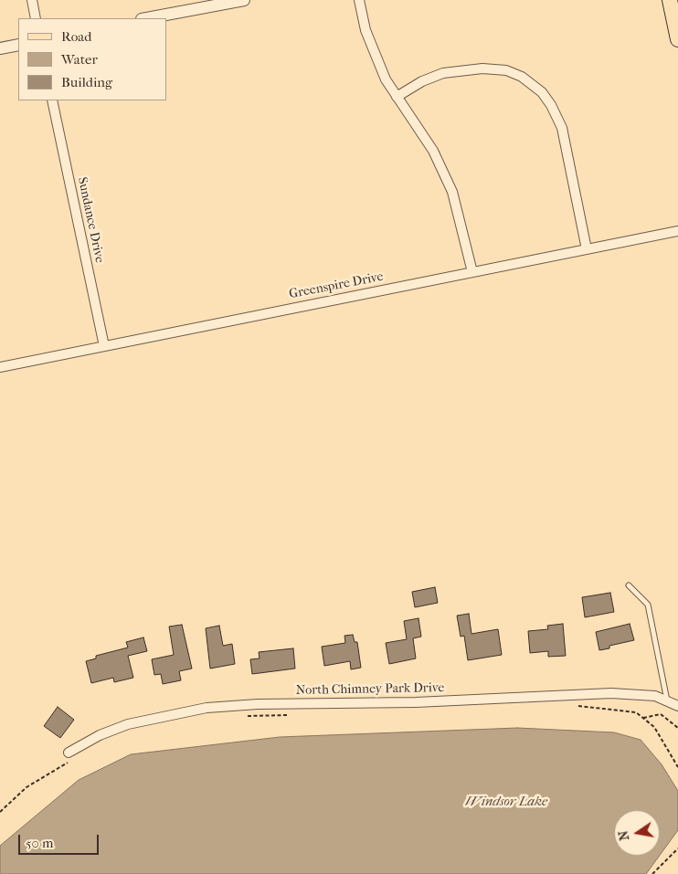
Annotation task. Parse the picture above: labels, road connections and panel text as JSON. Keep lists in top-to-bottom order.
{
  "streets": {
    "street": ["Sundance Drive", "Greenspire Drive", "North Chimney Park Drive"]
  },
  "crossings": [
    ["Sundance Drive", "Greenspire Drive"]
  ],
  "water": ["Windsor Lake"],
  "legend": ["Road", "Water", "Building"],
  "scale_bar": "50 m",
  "north": "left"
}
